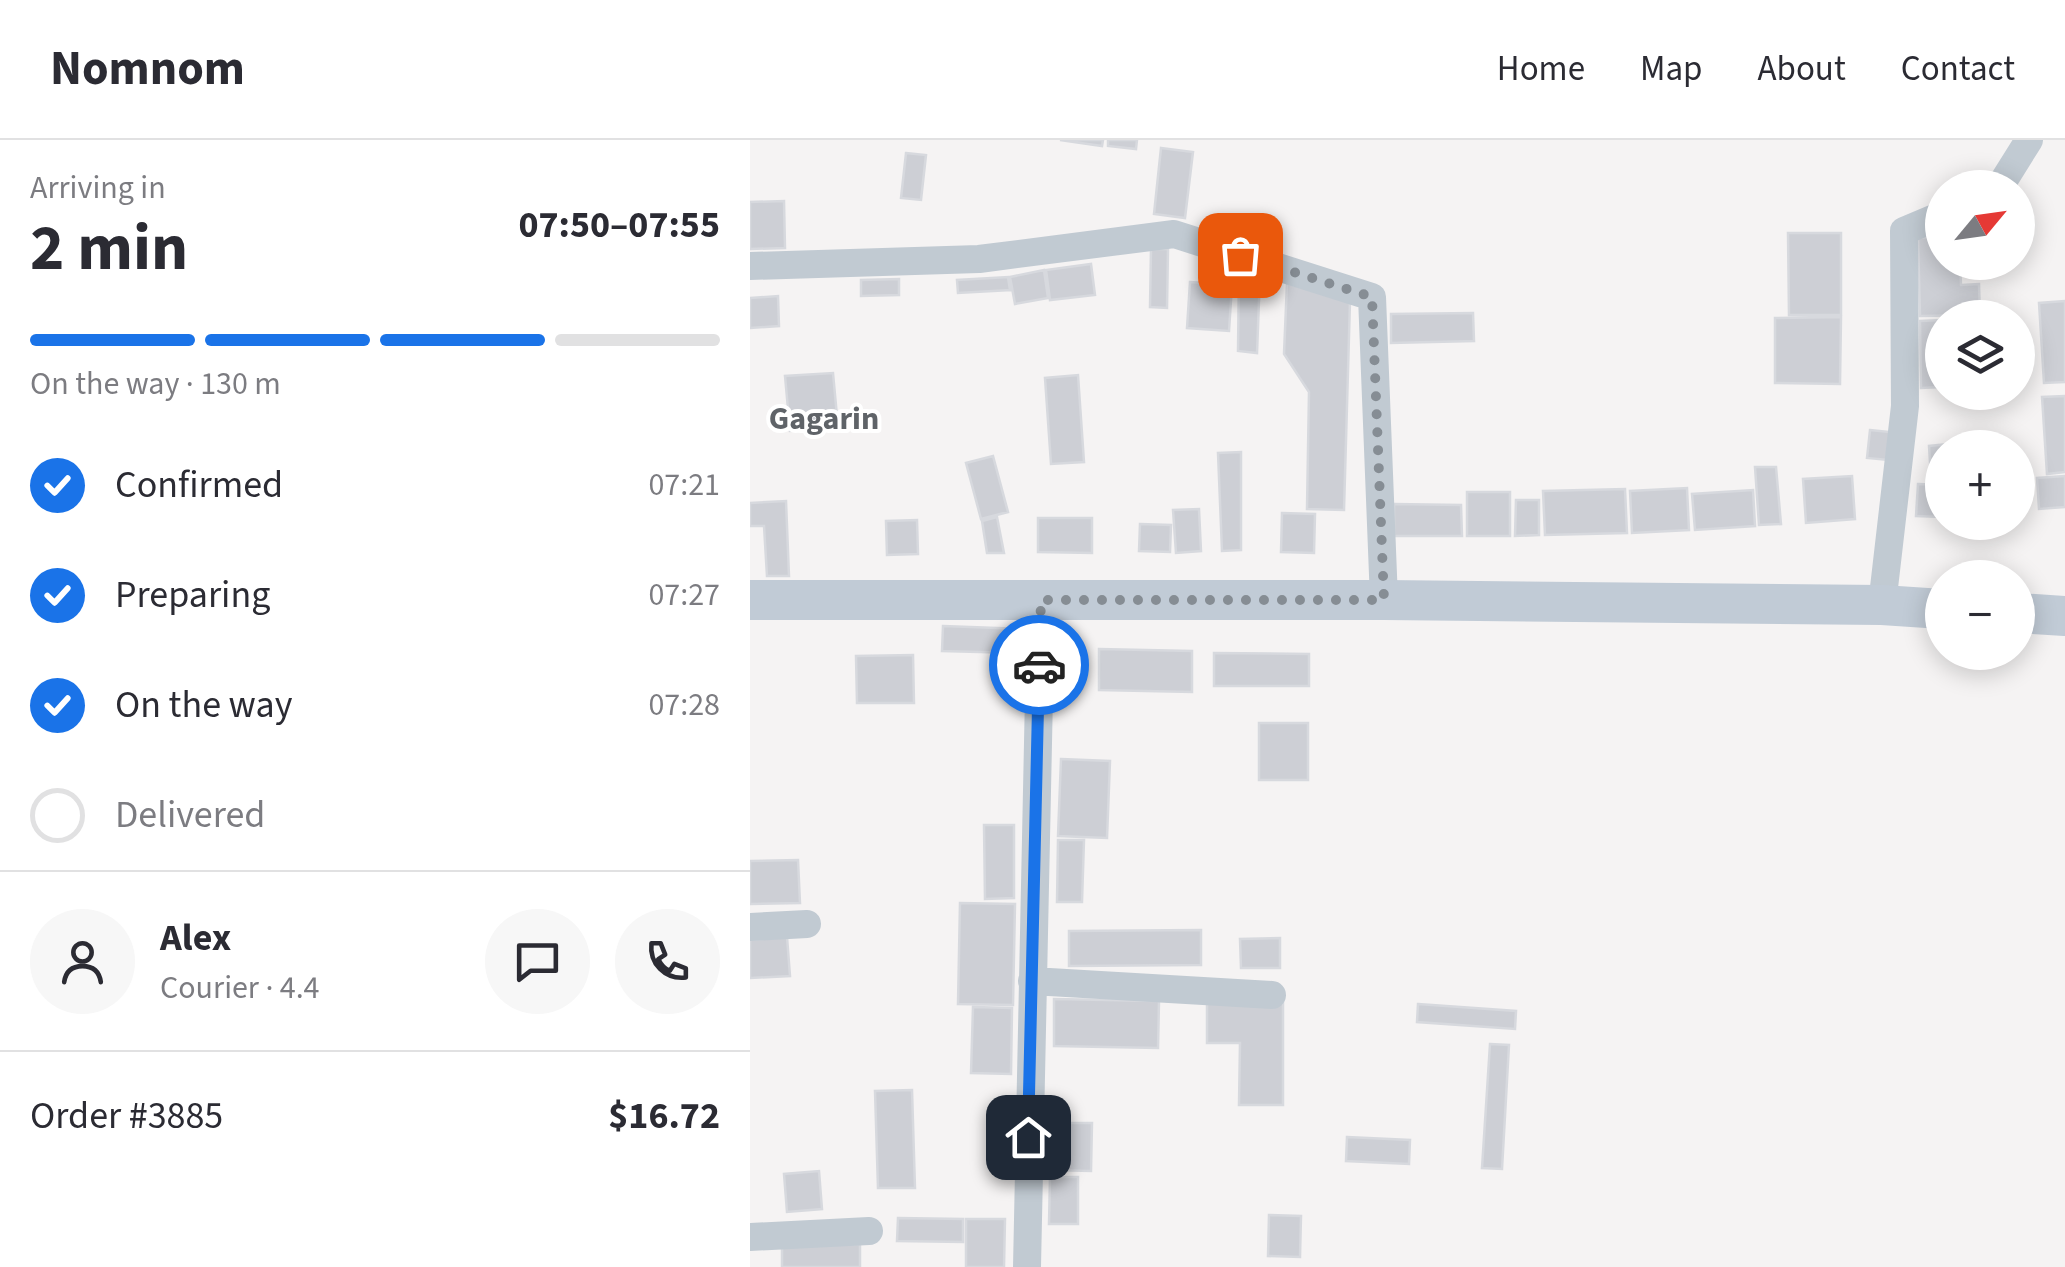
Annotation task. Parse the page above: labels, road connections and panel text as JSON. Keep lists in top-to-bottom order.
{
  "districts": ["Gagarin"],
  "north": "top right",
  "page": {
    "header": "Nomnom",
    "nav": [
      "Home",
      "Map",
      "About",
      "Contact"
    ],
    "heading": ["2 min", "Arriving in", "07:50–07:55"],
    "panel": [
      "Alex",
      "Courier · 4.4",
      "Order #3885",
      "$16.72"
    ],
    "map_buttons": ["+", "−"],
    "bar": "On the way · 130 m",
    "list": [
      ["Confirmed", "07:21"],
      ["Preparing", "07:27"],
      ["On the way", "07:28"],
      "Delivered"
    ]
  }
}
